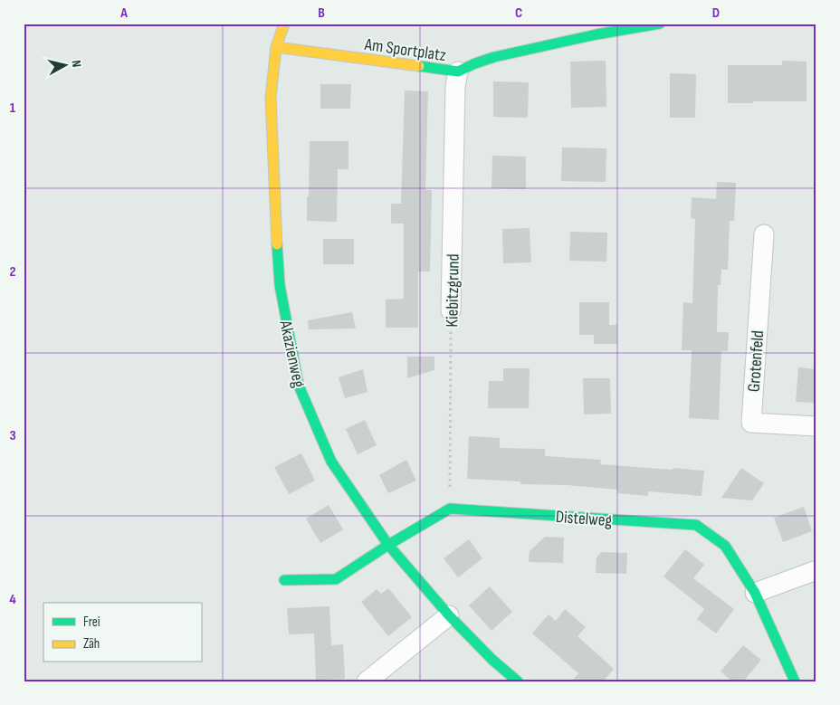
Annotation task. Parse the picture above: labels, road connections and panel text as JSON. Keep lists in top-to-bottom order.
{
  "streets": {
    "street": [
      "Am Sportplatz",
      "Kiebitzgrund",
      "Akazienweg",
      "Grotenfeld",
      "Distelweg"
    ]
  },
  "crossings": [
    ["Am Sportplatz", "Kiebitzgrund"],
    ["Am Sportplatz", "Akazienweg"],
    ["Kiebitzgrund", "Distelweg"]
  ],
  "legend": ["Frei", "Zäh"],
  "north": "right",
  "grid": {
    "columns": [
      "A",
      "B",
      "C",
      "D"
    ],
    "rows": [
      "1",
      "2",
      "3",
      "4"
    ]
  }
}
